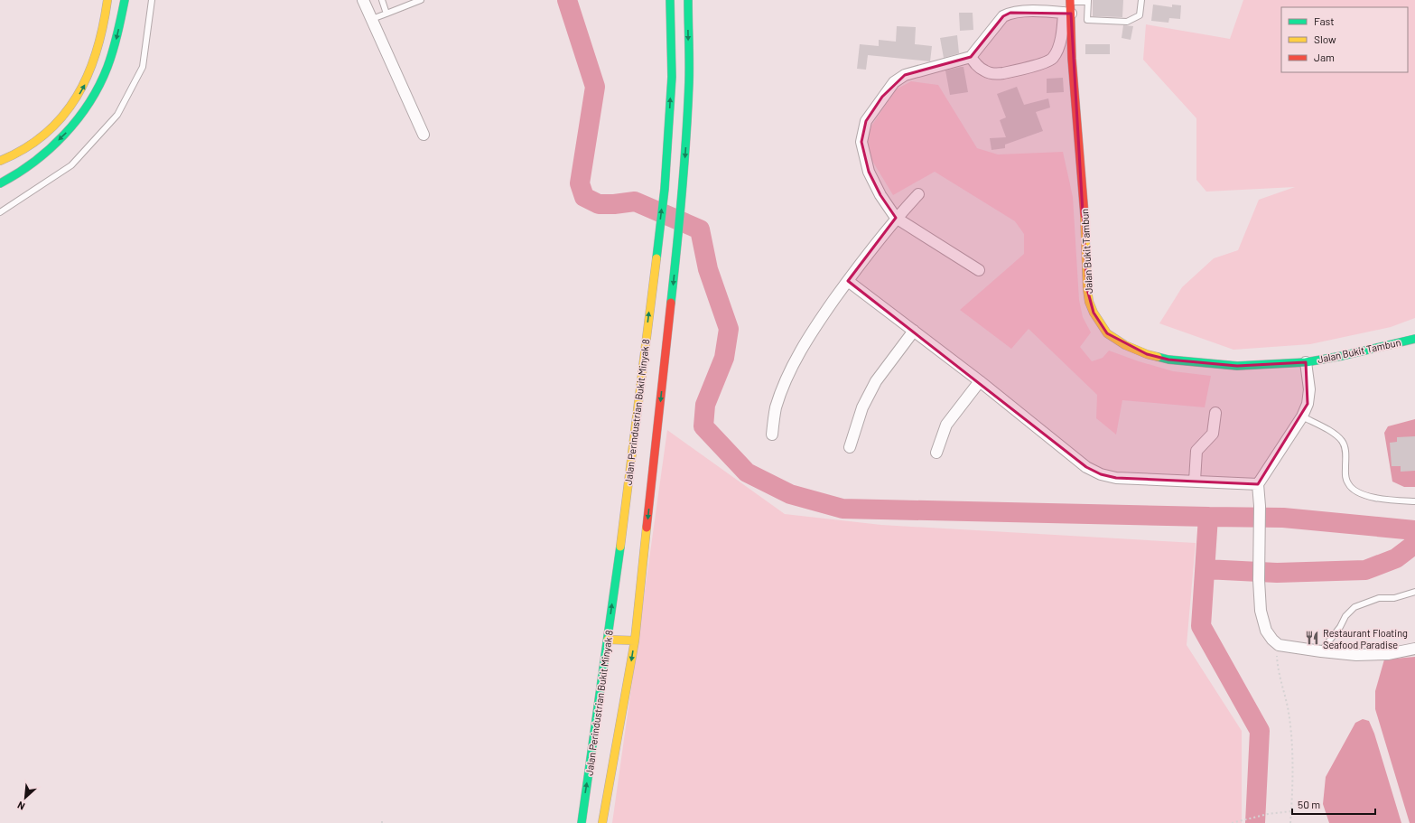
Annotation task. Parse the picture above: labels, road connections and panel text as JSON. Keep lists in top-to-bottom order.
{
  "streets": {
    "main road": ["Jalan Bukit Tambun", "Jalan Perindustrian Bukit Minyak 8"]
  },
  "places": {
    "restaurant": ["Restaurant Floating Seafood Paradise"]
  },
  "legend": ["Fast", "Slow", "Jam"],
  "scale_bar": "50 m",
  "north": "bottom left"
}
